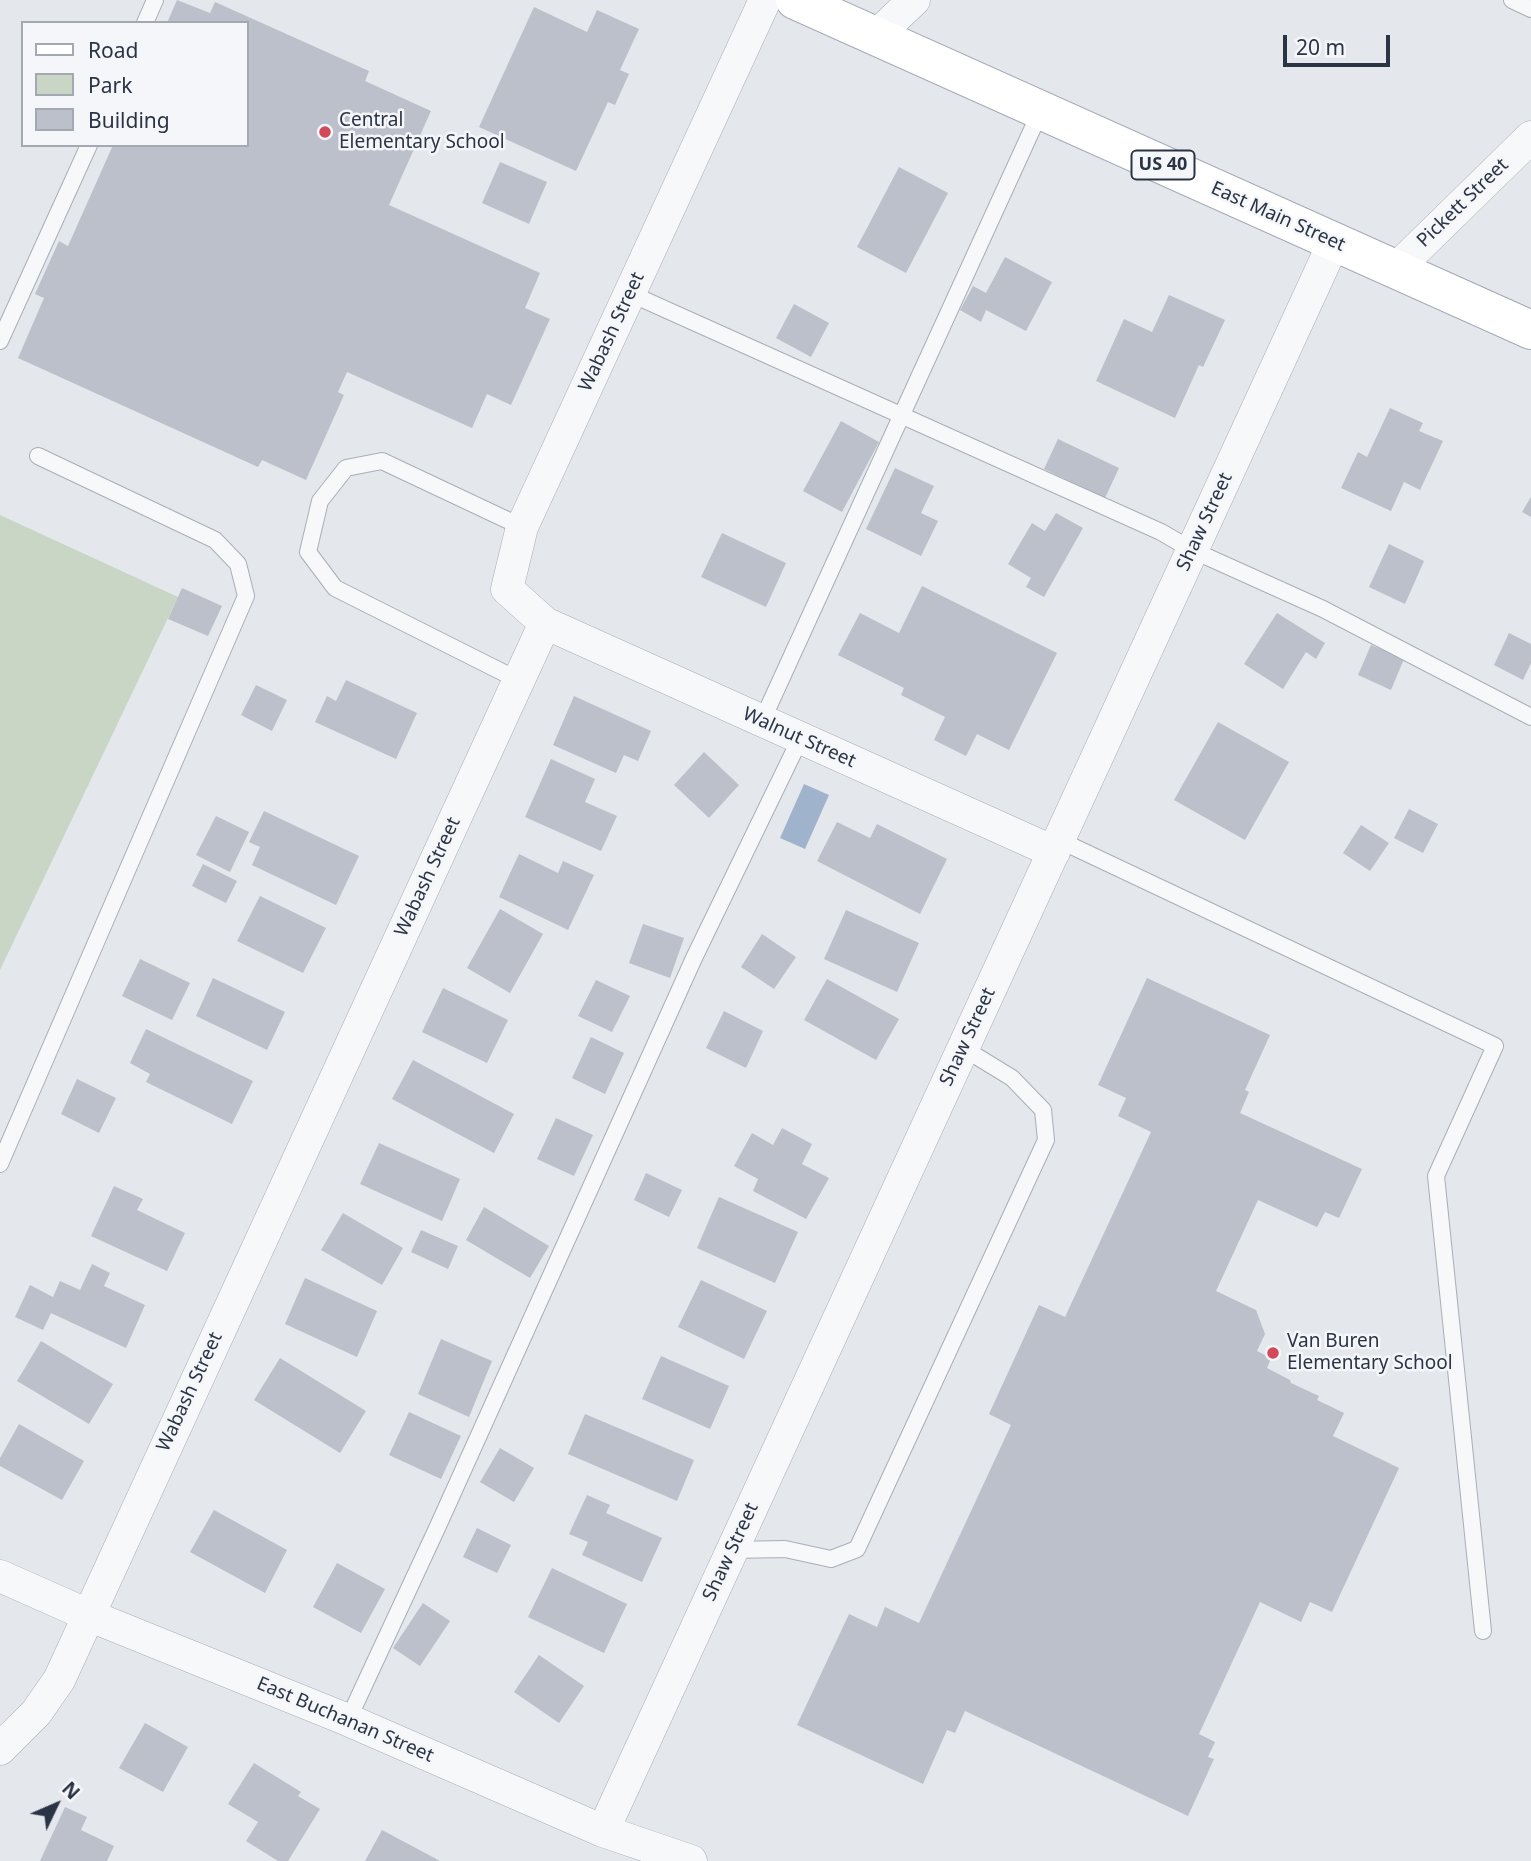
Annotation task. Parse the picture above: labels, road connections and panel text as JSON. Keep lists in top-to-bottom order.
{
  "streets": {
    "main road": ["US 40", "East Main Street"],
    "street": [
      "Pickett Street",
      "Wabash Street",
      "Shaw Street",
      "Walnut Street",
      "East Buchanan Street"
    ]
  },
  "crossings": [
    ["Pickett Street", "East Main Street"],
    ["East Main Street", "Shaw Street"],
    ["Wabash Street", "Walnut Street"],
    ["Wabash Street", "East Buchanan Street"],
    ["Shaw Street", "Walnut Street"],
    ["Shaw Street", "East Buchanan Street"]
  ],
  "places": ["Central Elementary School", "Van Buren Elementary School"],
  "legend": ["Road", "Park", "Building"],
  "scale_bar": "20 m",
  "north": "top right"
}
